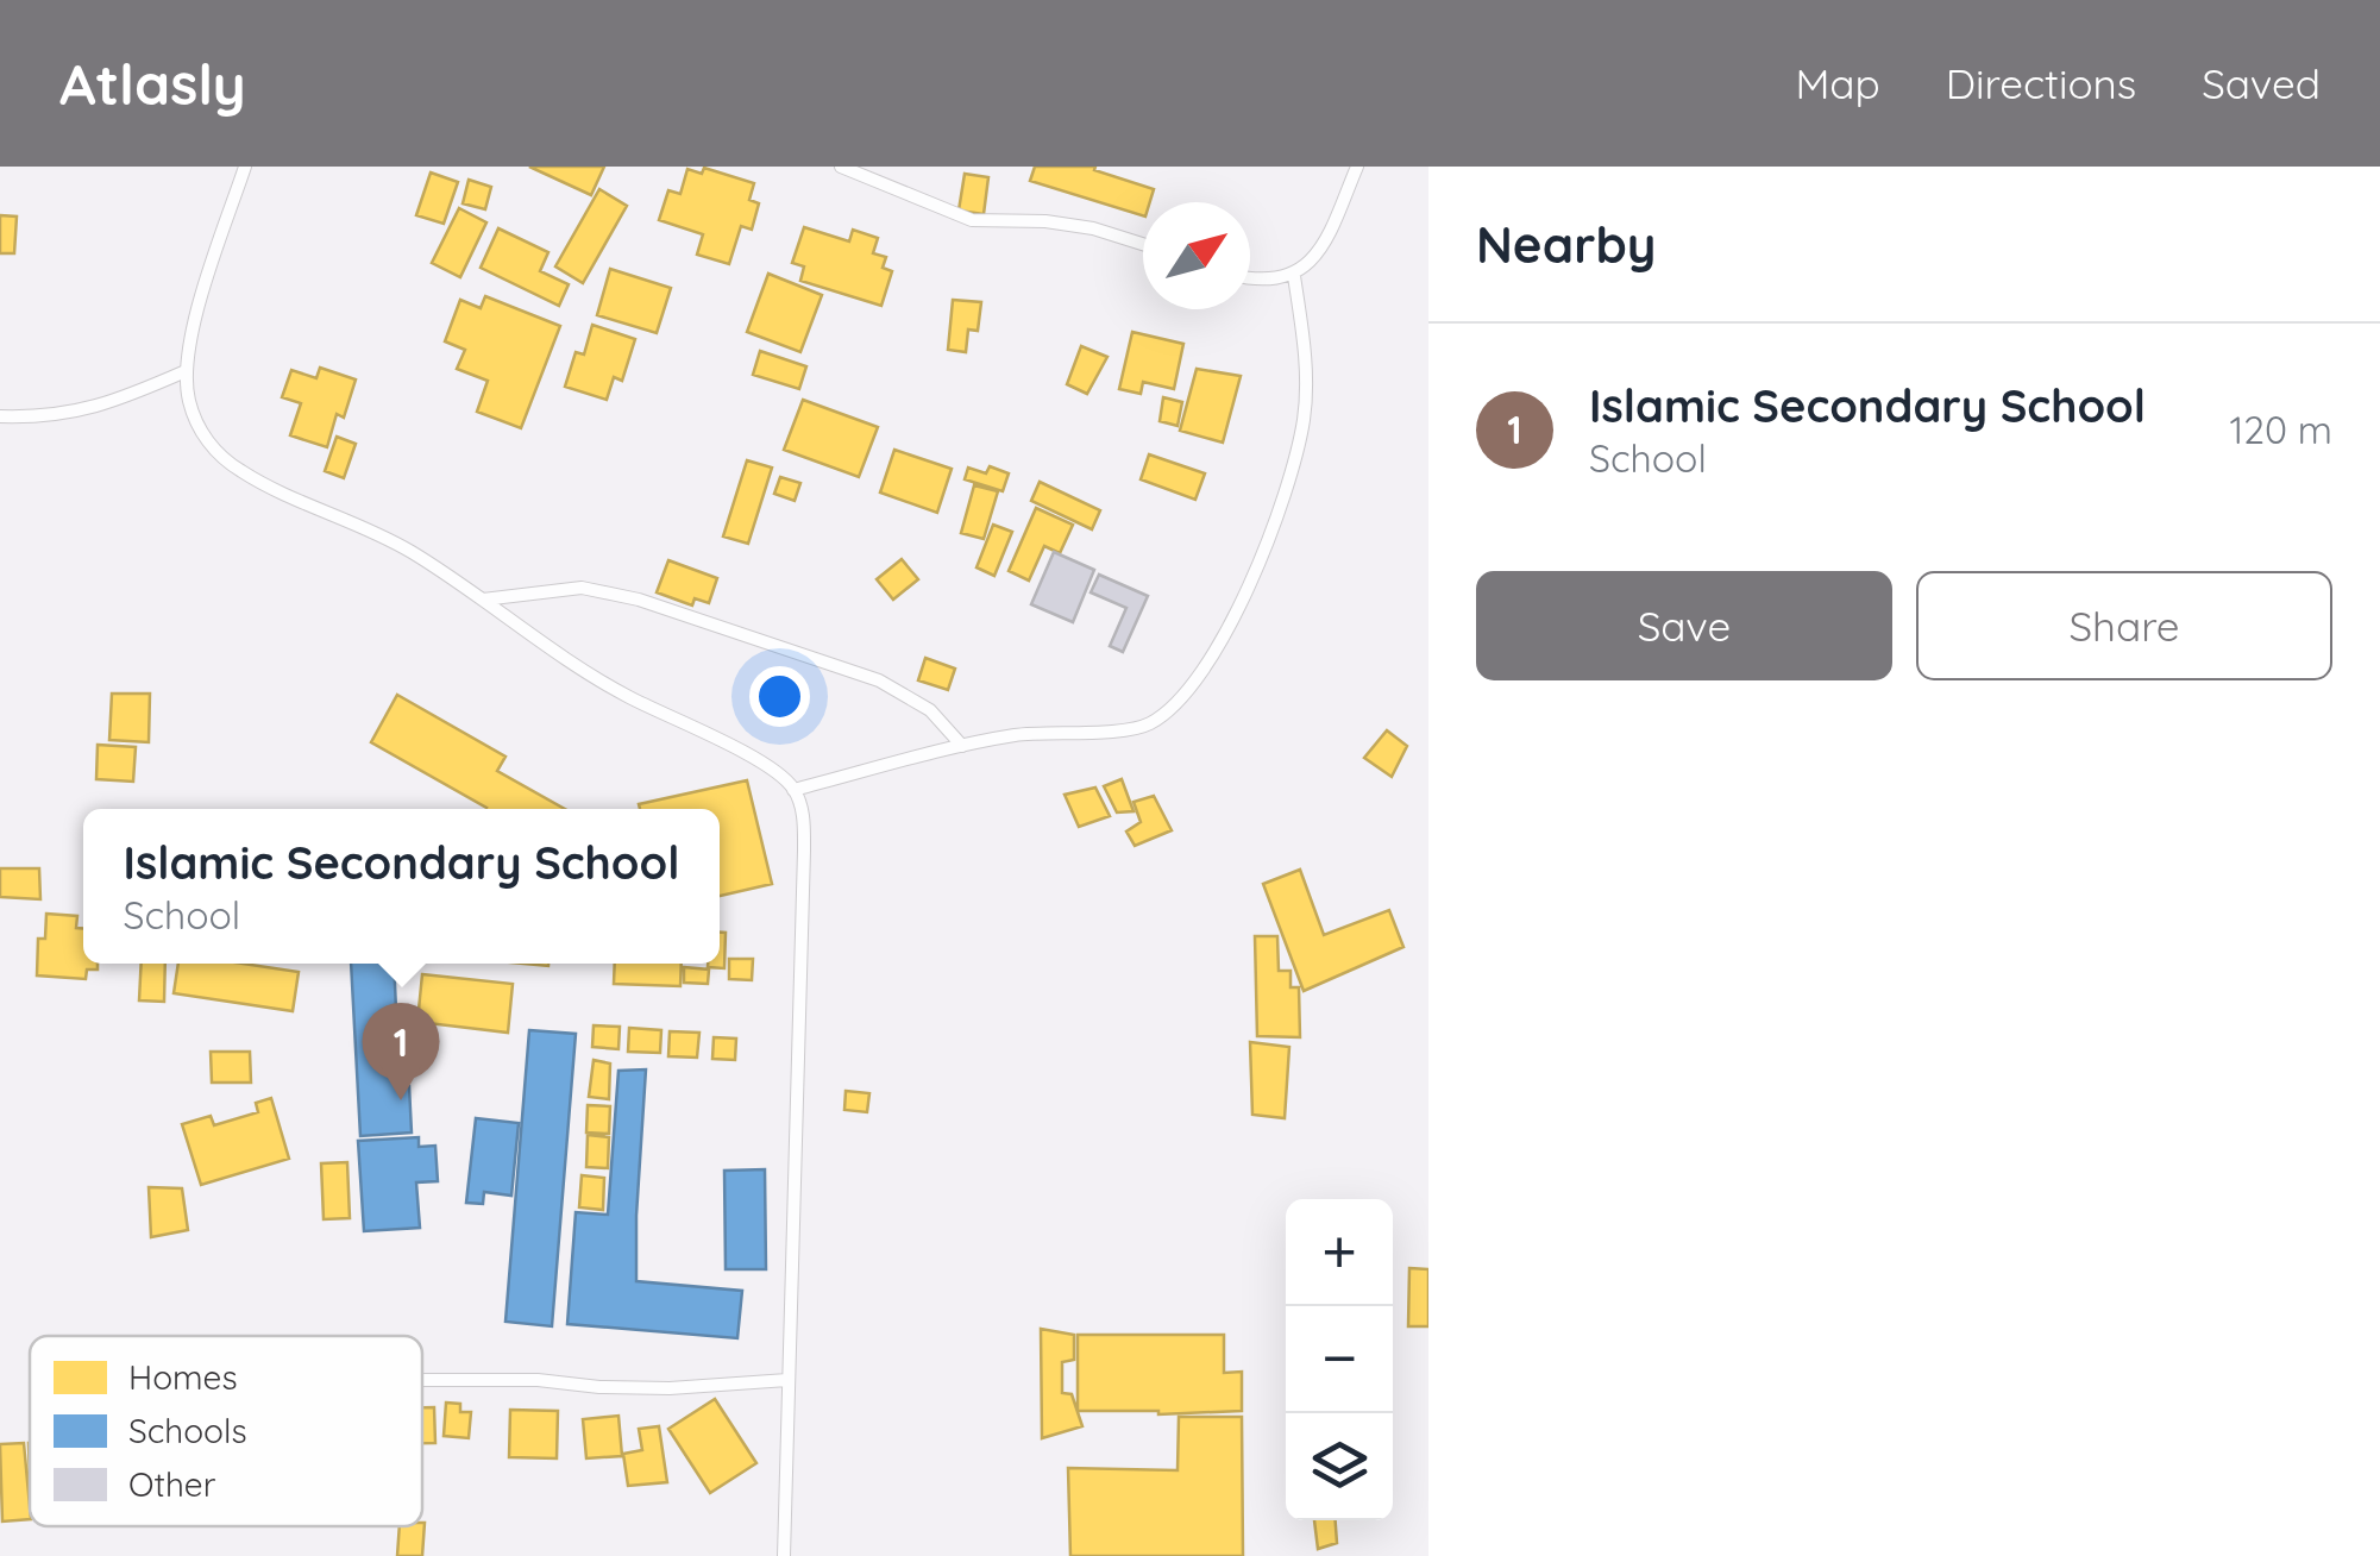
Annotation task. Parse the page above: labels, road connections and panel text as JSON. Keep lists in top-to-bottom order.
{
  "legend": ["Homes", "Schools", "Other"],
  "north": "top right",
  "page": {
    "header": "Atlasly",
    "nav": ["Map", "Directions", "Saved"],
    "heading": "Nearby",
    "list": [
      {
        "mark": "1",
        "name": "Islamic Secondary School",
        "note": "School",
        "value": "120 m"
      }
    ],
    "buttons": ["Save", "Share"],
    "popup": ["Islamic Secondary School", "School"],
    "pins": "1",
    "map_buttons": ["+", "−"]
  }
}
